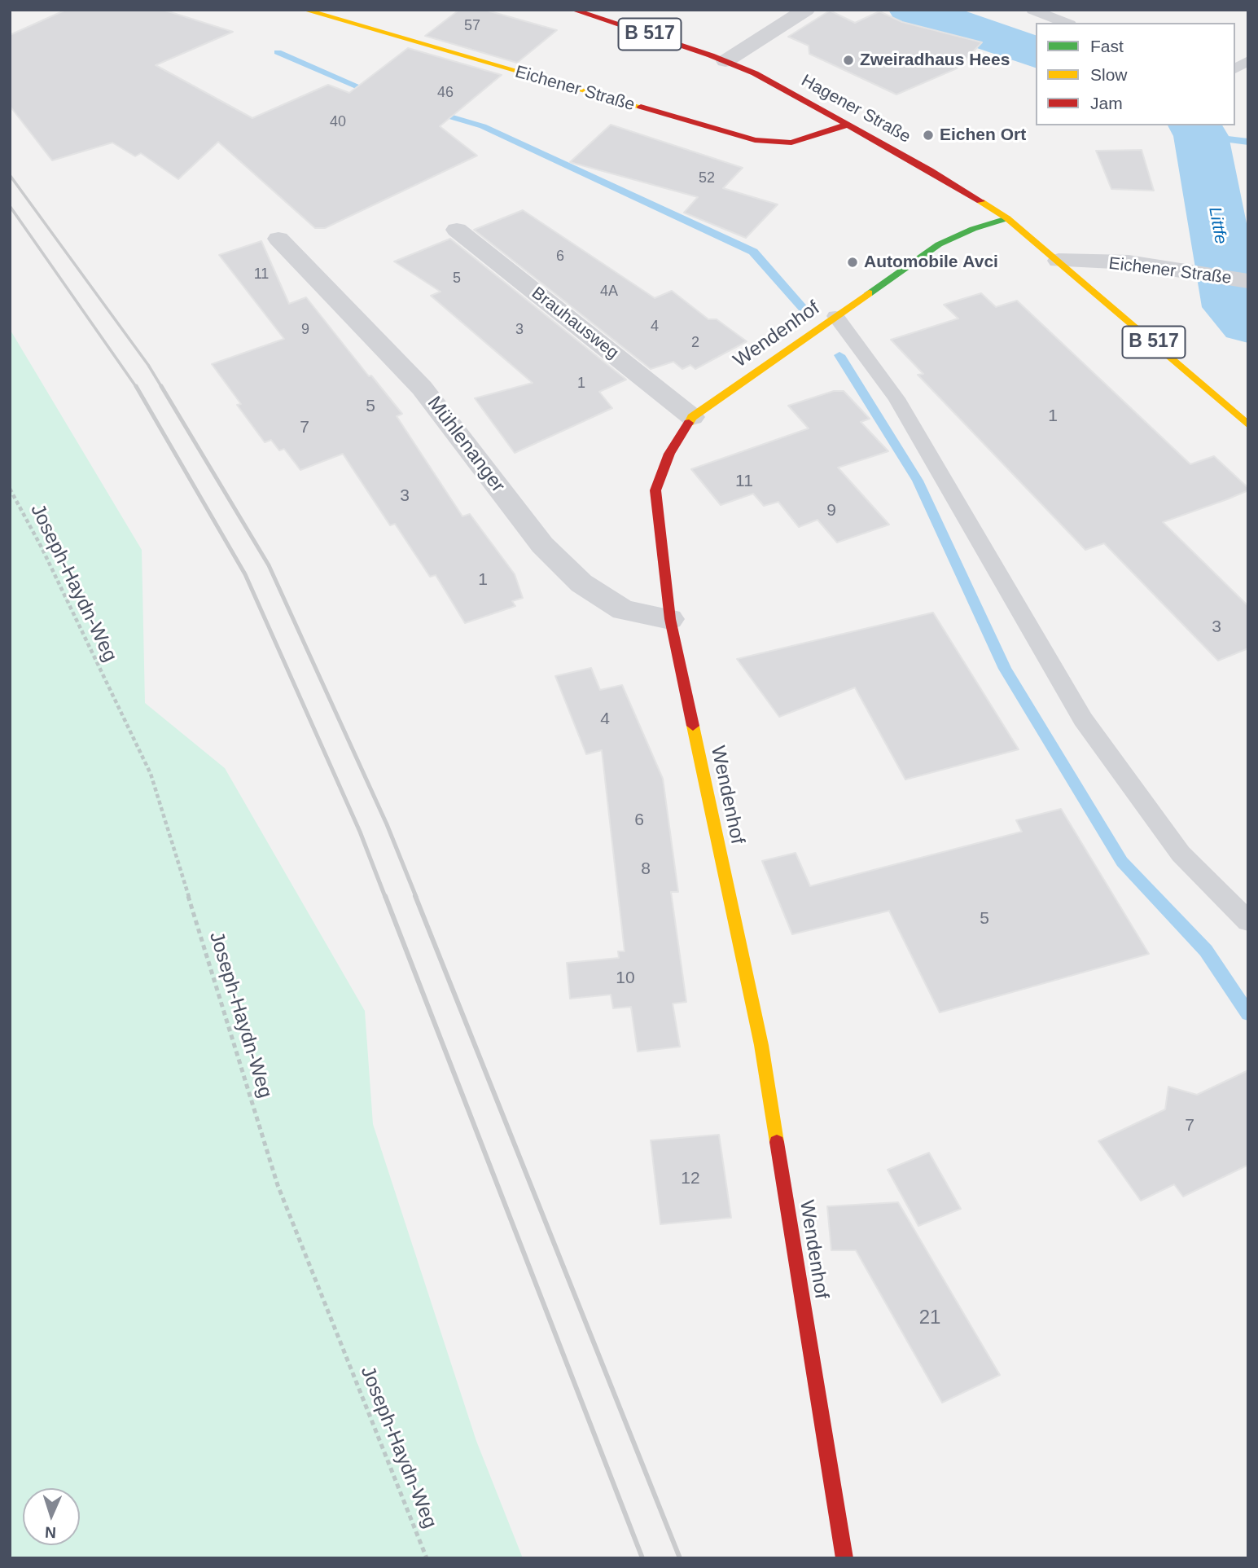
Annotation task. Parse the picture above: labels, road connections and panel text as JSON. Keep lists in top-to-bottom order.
{
  "streets": {
    "street": [
      "B 517",
      "Eichener Straße",
      "Hagener Straße",
      "Brauhausweg",
      "Wendenhof",
      "Mühlenanger"
    ],
    "path": ["Joseph-Haydn-Weg"]
  },
  "crossings": [
    ["Eichener Straße", "Hagener Straße"],
    ["Hagener Straße", "Wendenhof"],
    ["Brauhausweg", "Wendenhof"],
    ["Wendenhof", "Mühlenanger"]
  ],
  "water": ["Littfe"],
  "places": ["Zweiradhaus Hees", "Eichen Ort", "Automobile Avci"],
  "house_numbers": [
    "57",
    "46",
    "40",
    "52",
    "6",
    "11",
    "5",
    "4A",
    "4",
    "9",
    "3",
    "2",
    "1",
    "5",
    "1",
    "7",
    "11",
    "3",
    "9",
    "1",
    "3",
    "4",
    "6",
    "8",
    "5",
    "10",
    "7",
    "12",
    "21"
  ],
  "legend": ["Fast", "Slow", "Jam"],
  "north": "bottom"
}
